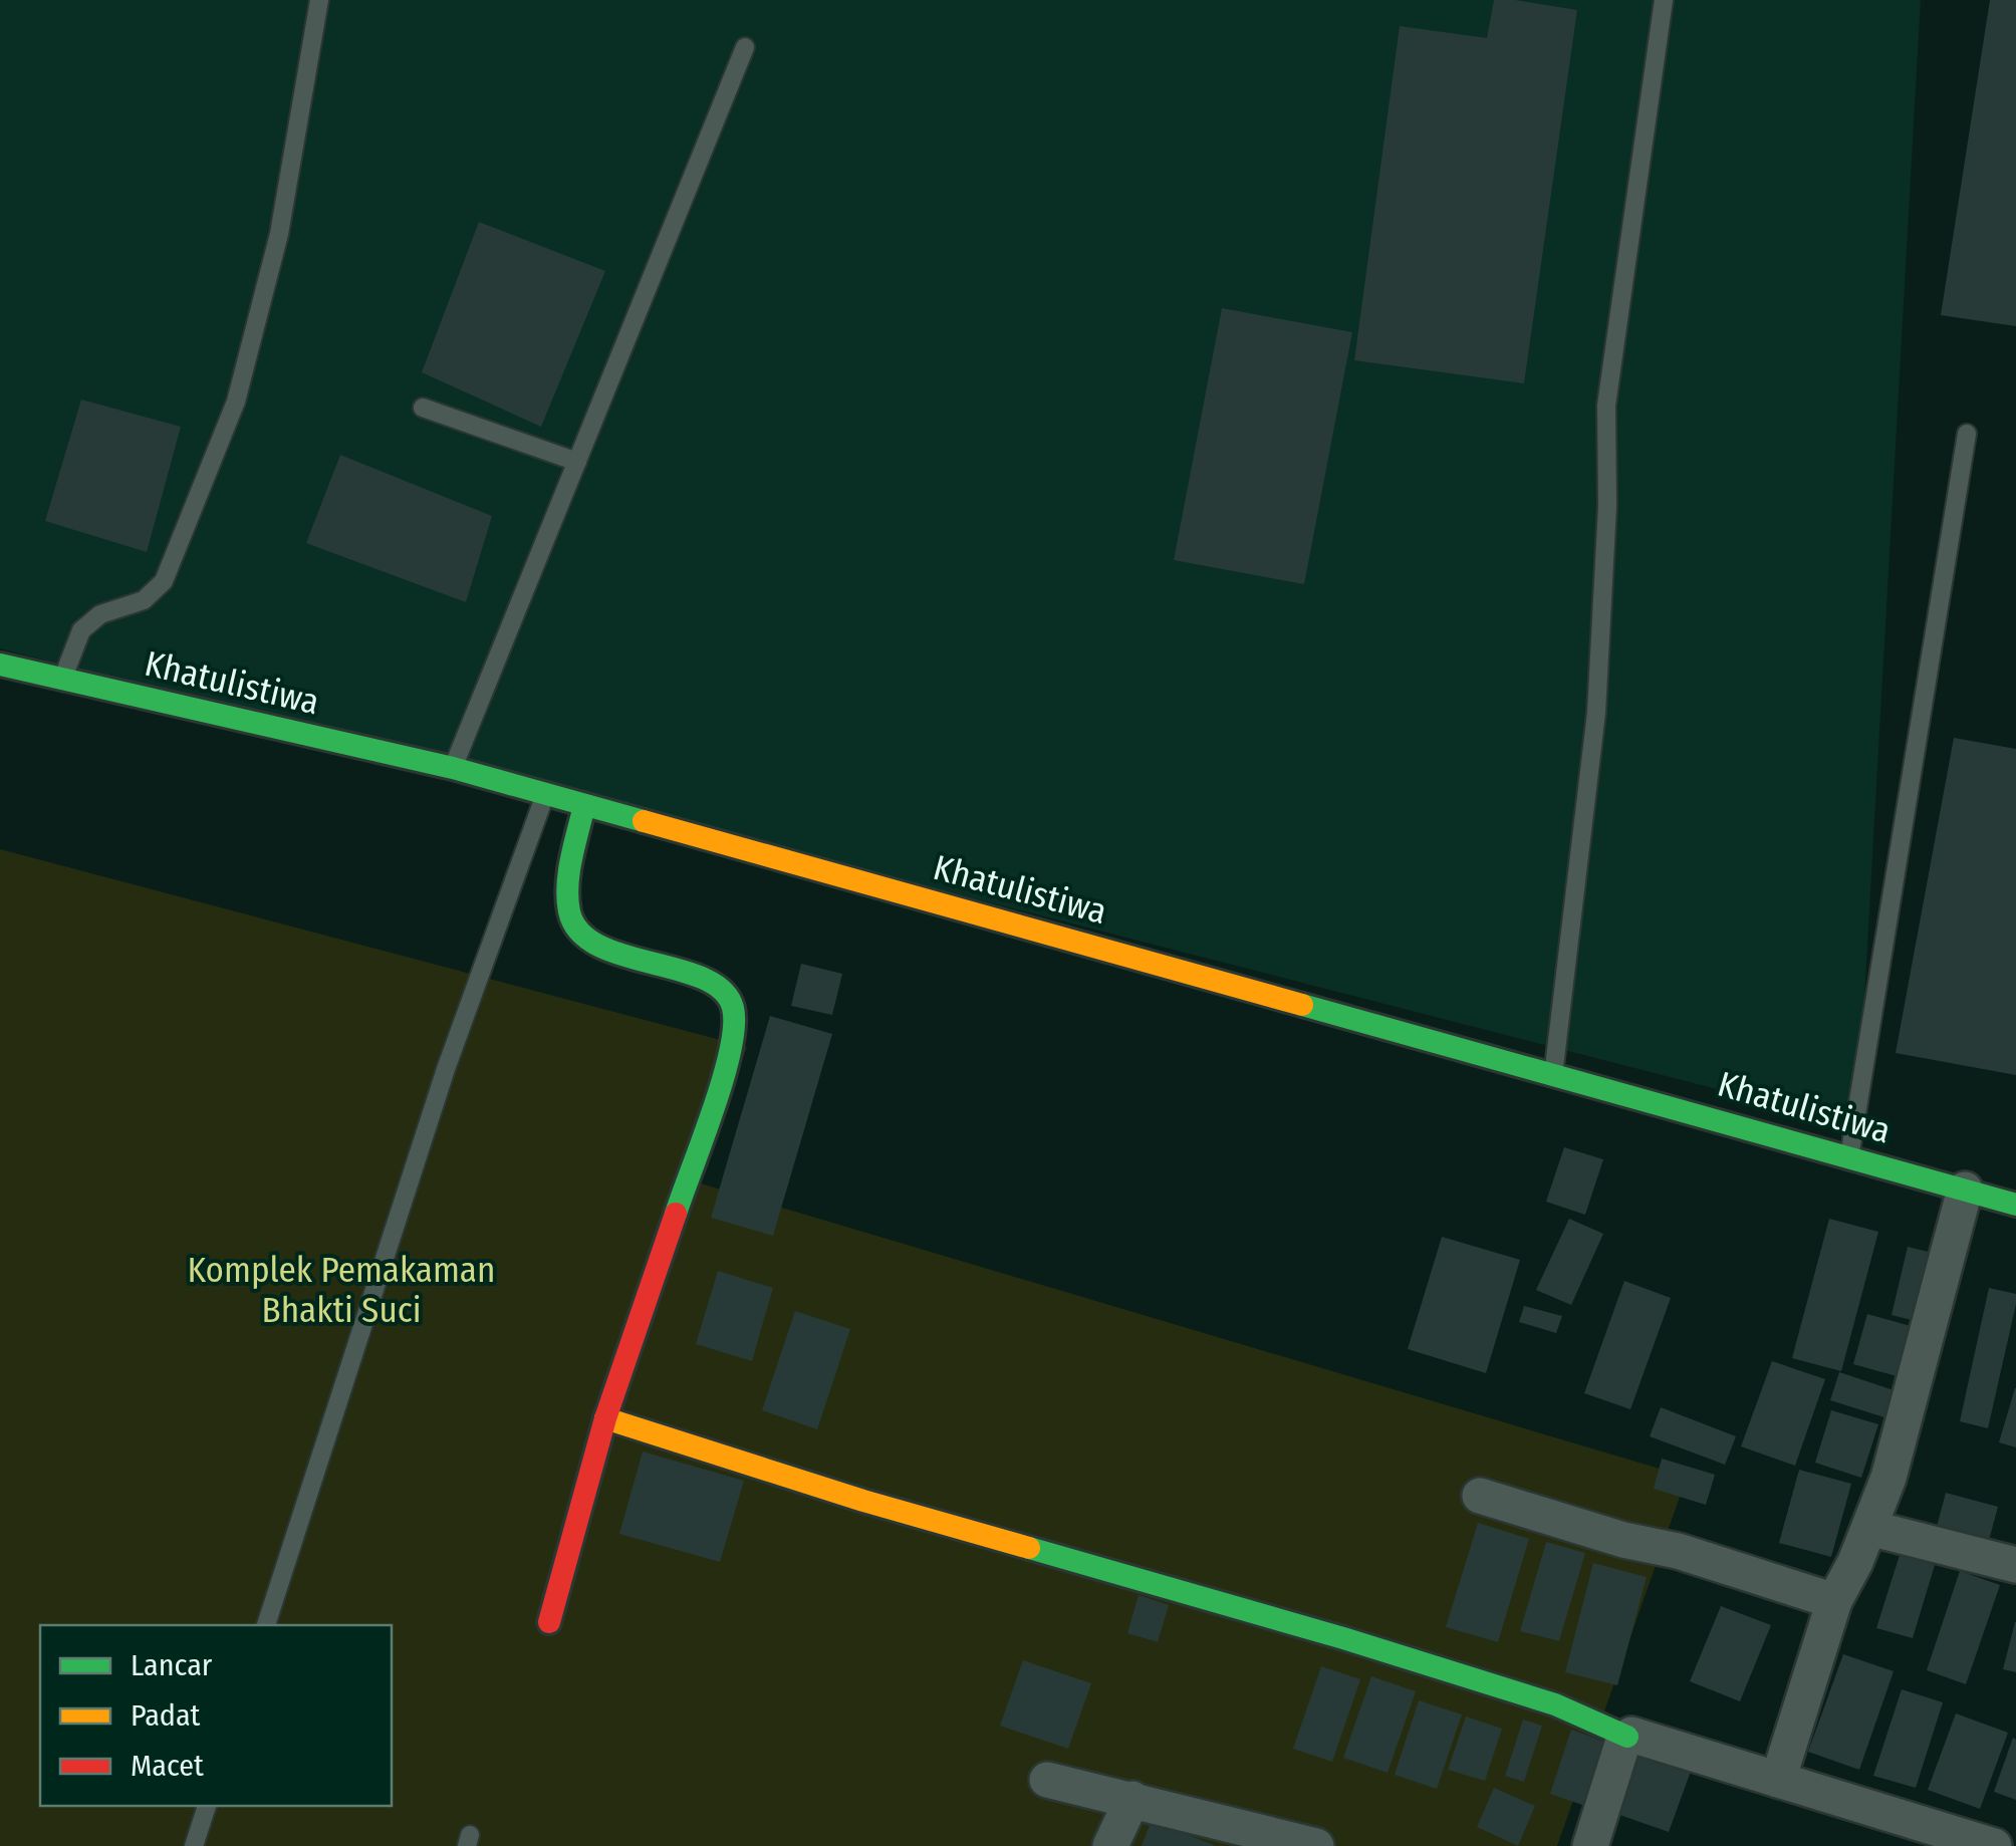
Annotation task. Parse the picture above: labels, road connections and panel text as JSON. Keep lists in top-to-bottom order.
{
  "streets": {
    "main road": ["Khatulistiwa"]
  },
  "parks": ["Komplek Pemakaman Bhakti Suci"],
  "legend": ["Lancar", "Padat", "Macet"]
}
